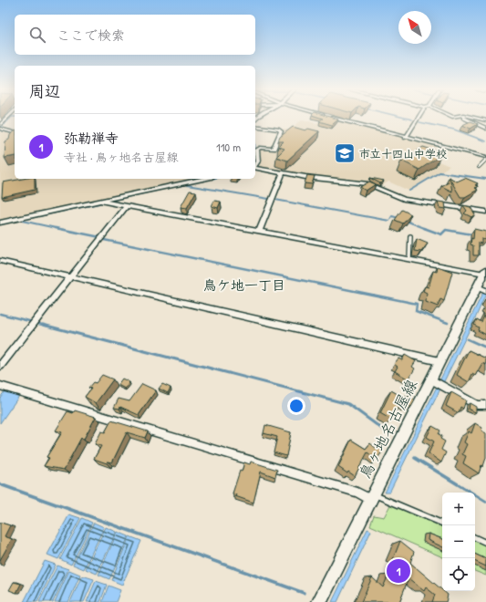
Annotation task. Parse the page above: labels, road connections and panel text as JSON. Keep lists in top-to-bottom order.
{
  "streets": {
    "main road": ["鳥ヶ地名古屋線"]
  },
  "districts": ["鳥ケ地一丁目"],
  "places": {
    "school or university": ["市立十四山中学校"]
  },
  "north": "top left",
  "page": {
    "search": "ここで検索",
    "heading": "周辺",
    "list": [
      {
        "mark": "1",
        "name": "弥勒禅寺",
        "note": "寺社 · 鳥ヶ地名古屋線",
        "value": "110 m"
      }
    ],
    "map_buttons": ["+", "−"],
    "pins": "1"
  }
}
